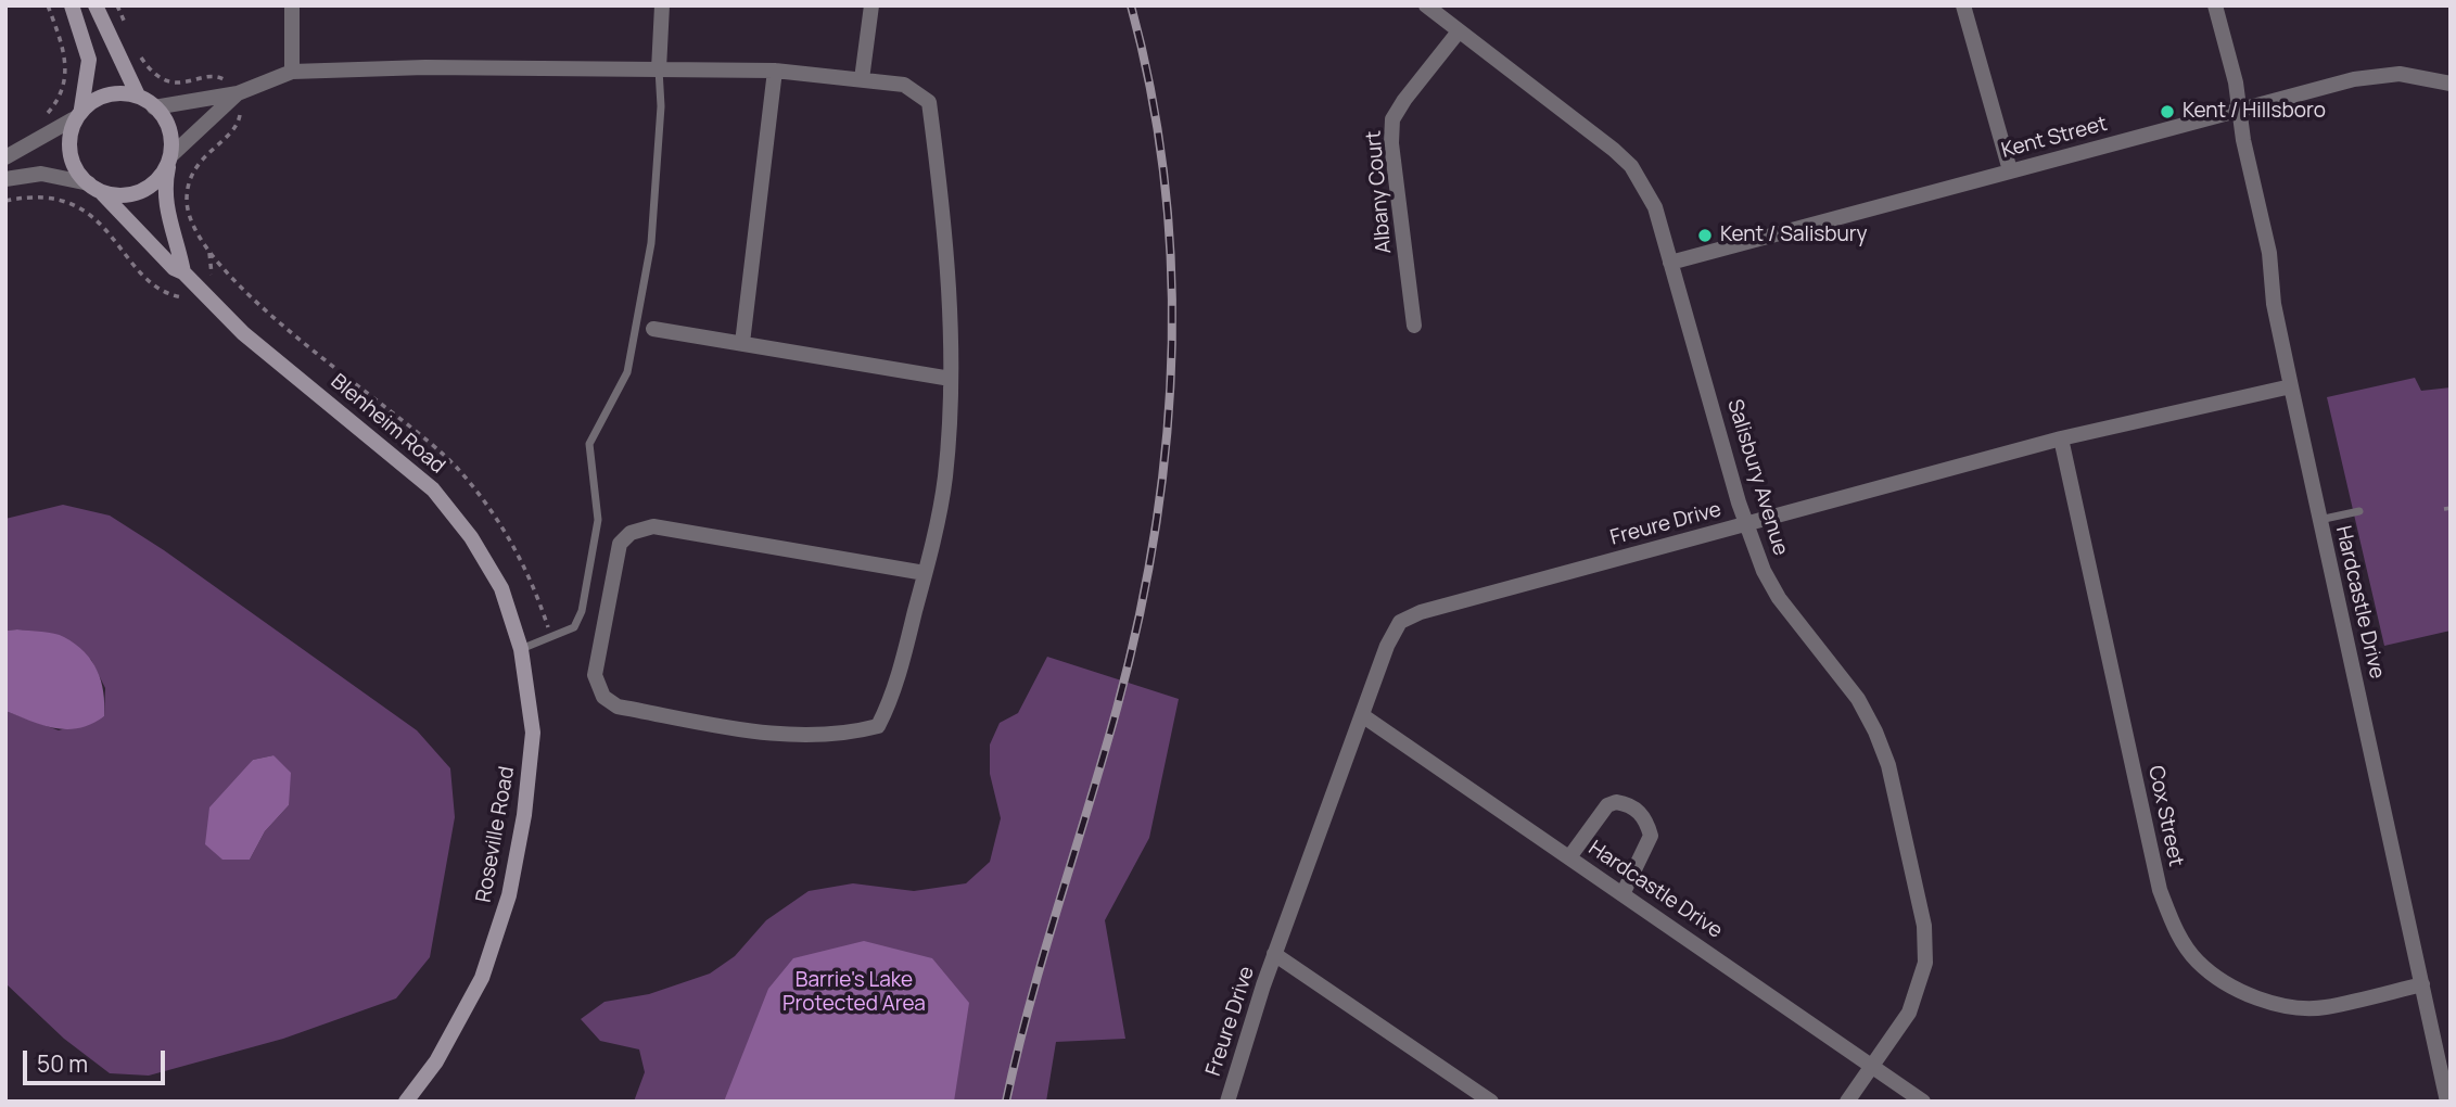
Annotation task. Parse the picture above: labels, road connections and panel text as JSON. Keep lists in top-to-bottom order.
{
  "streets": {
    "main road": ["Blenheim Road", "Roseville Road"],
    "street": [
      "Kent Street",
      "Albany Court",
      "Salisbury Avenue",
      "Freure Drive",
      "Hardcastle Drive",
      "Cox Street"
    ]
  },
  "crossings": [
    ["Kent Street", "Salisbury Avenue"],
    ["Kent Street", "Hardcastle Drive"],
    ["Albany Court", "Salisbury Avenue"],
    ["Blenheim Road", "Roseville Road"],
    ["Salisbury Avenue", "Freure Drive"],
    ["Salisbury Avenue", "Hardcastle Drive"],
    ["Freure Drive", "Hardcastle Drive"],
    ["Freure Drive", "Cox Street"],
    ["Hardcastle Drive", "Cox Street"]
  ],
  "parks": ["Barrie's Lake Protected Area"],
  "places": ["Kent / Hillsboro", "Kent / Salisbury"],
  "scale_bar": "50 m"
}
